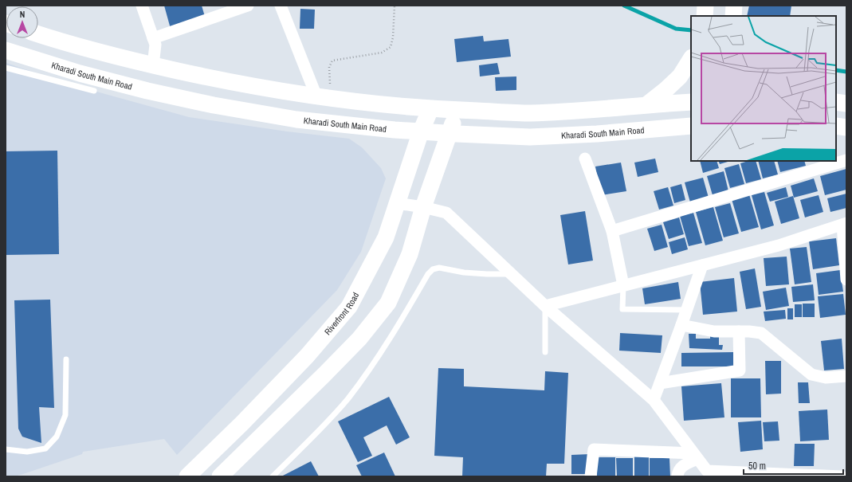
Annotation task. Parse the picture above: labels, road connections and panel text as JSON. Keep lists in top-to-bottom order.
{
  "streets": {
    "main road": ["Kharadi South Main Road", "Riverfront Road"]
  },
  "crossings": [
    ["Kharadi South Main Road", "Riverfront Road"]
  ],
  "scale_bar": "50 m",
  "north": "top"
}
